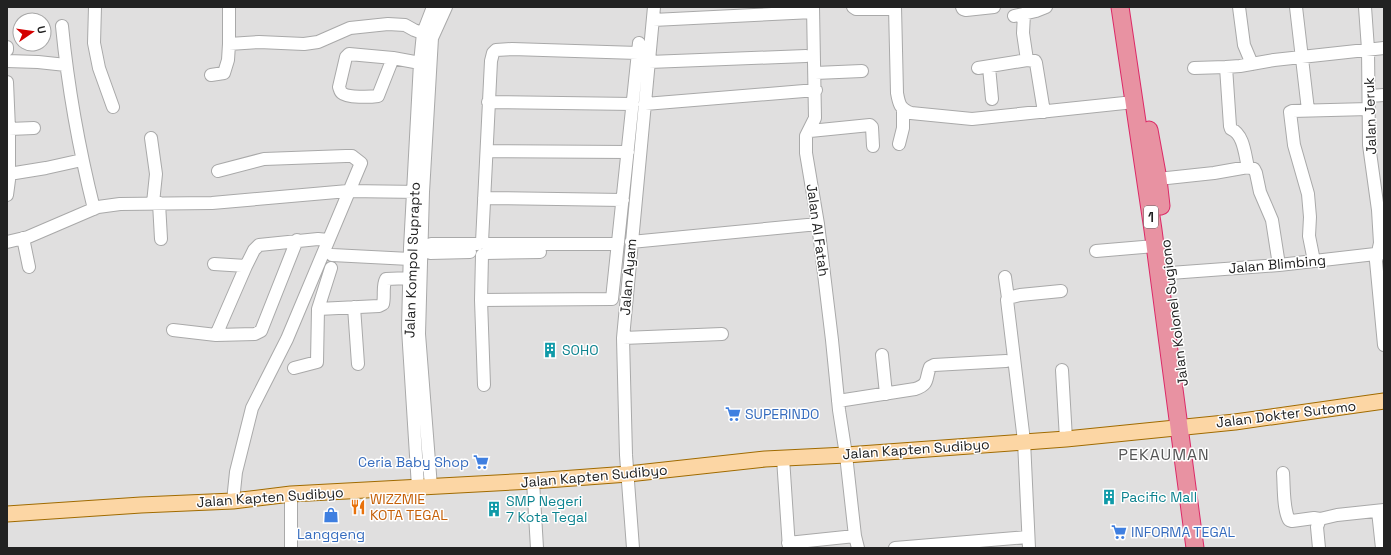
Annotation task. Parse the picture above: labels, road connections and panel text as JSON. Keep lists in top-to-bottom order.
{
  "streets": {
    "highway": ["1", "Jalan Kolonel Sugiono"],
    "main road": ["Jalan Dokter Sutomo", "Jalan Kapten Sudibyo"],
    "street": [
      "Jalan Jeruk",
      "Jalan Al Fatah",
      "Jalan Kompol Suprapto",
      "Jalan Blimbing",
      "Jalan Ayam"
    ]
  },
  "crossings": [
    ["Jalan Jeruk", "Jalan Blimbing"],
    ["1", "Jalan Kolonel Sugiono"],
    ["1", "Jalan Dokter Sutomo"],
    ["1", "Jalan Kapten Sudibyo"],
    ["Jalan Al Fatah", "Jalan Kapten Sudibyo"],
    ["Jalan Kompol Suprapto", "Jalan Kapten Sudibyo"],
    ["Jalan Blimbing", "Jalan Kolonel Sugiono"],
    ["Jalan Ayam", "Jalan Kapten Sudibyo"],
    ["Jalan Kolonel Sugiono", "Jalan Dokter Sutomo"],
    ["Jalan Kolonel Sugiono", "Jalan Kapten Sudibyo"],
    ["Jalan Dokter Sutomo", "Jalan Kapten Sudibyo"]
  ],
  "districts": ["PEKAUMAN"],
  "places": {
    "building": ["SOHO", "Pacific Mall", "SMP Negeri 7 Kota Tegal"],
    "supermarket": ["SUPERINDO", "Ceria Baby Shop", "INFORMA TEGAL"],
    "restaurant": ["WIZZMIE KOTA TEGAL"],
    "shop": ["Langgeng"]
  },
  "north": "right"
}
